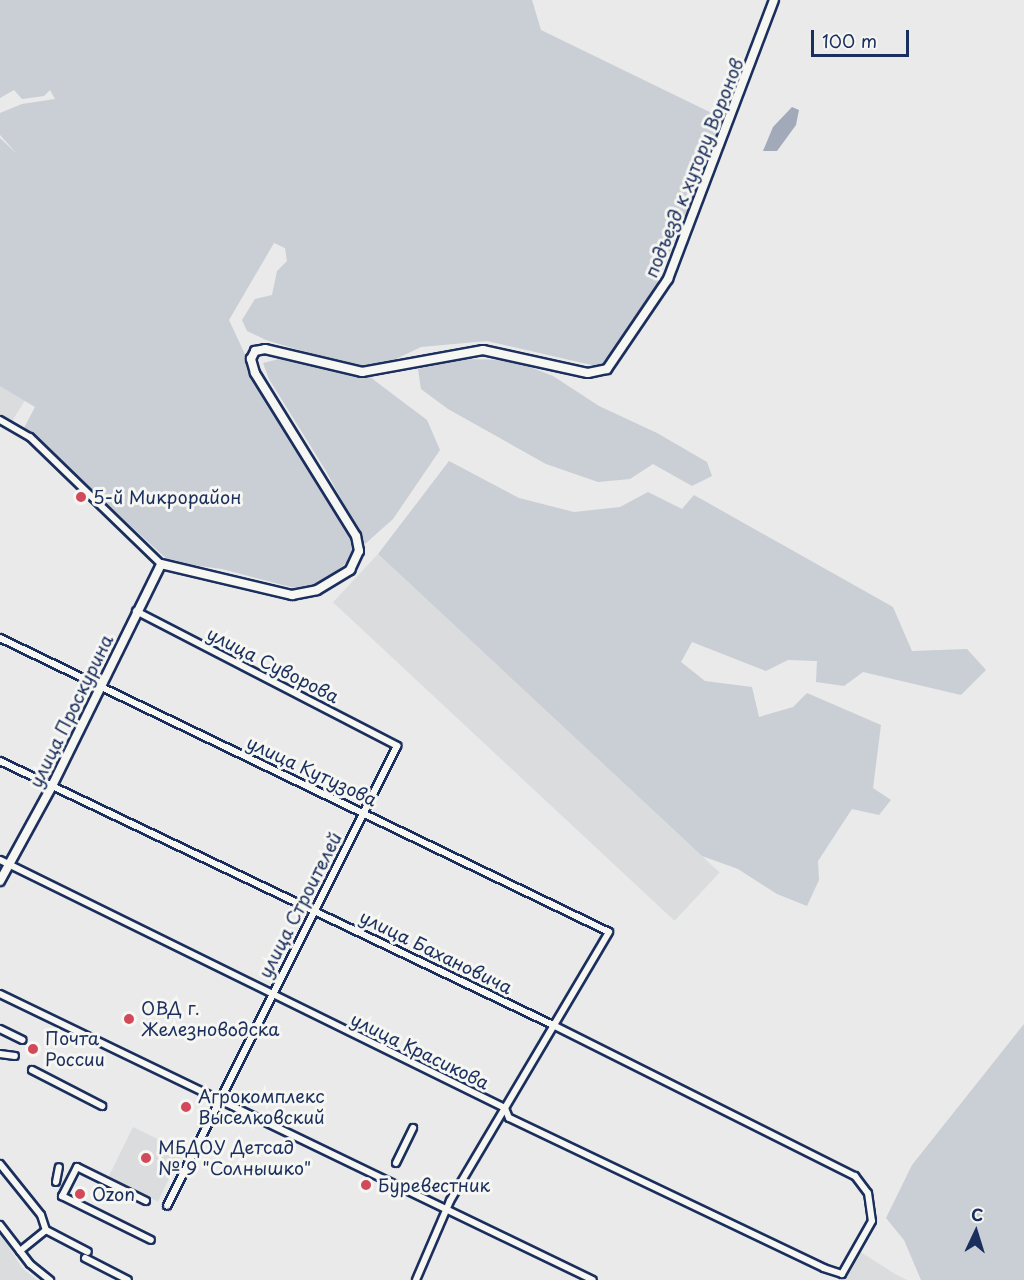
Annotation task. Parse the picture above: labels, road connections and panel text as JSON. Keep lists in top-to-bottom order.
{
  "streets": {
    "street": [
      "подъезд к хутору Воронов",
      "улица Суворова",
      "улица Проскурина",
      "улица Кутузова",
      "улица Строителей",
      "улица Бахановича",
      "улица Красикова"
    ]
  },
  "crossings": [
    ["подъезд к хутору Воронов", "улица Проскурина"],
    ["улица Суворова", "улица Проскурина"],
    ["улица Суворова", "улица Строителей"],
    ["улица Проскурина", "улица Кутузова"],
    ["улица Проскурина", "улица Бахановича"],
    ["улица Проскурина", "улица Красикова"],
    ["улица Кутузова", "улица Строителей"],
    ["улица Кутузова", "улица Бахановича"],
    ["улица Строителей", "улица Бахановича"],
    ["улица Строителей", "улица Красикова"],
    ["улица Бахановича", "улица Красикова"]
  ],
  "places": [
    "5-й Микрорайон",
    "ОВД г. Железноводска",
    "Почта России",
    "Агрокомплекс Выселковский",
    "МБДОУ Детсад № 9 \"Солнышко\"",
    "Буревестник",
    "Ozon"
  ],
  "scale_bar": "100 m",
  "north": "top"
}
